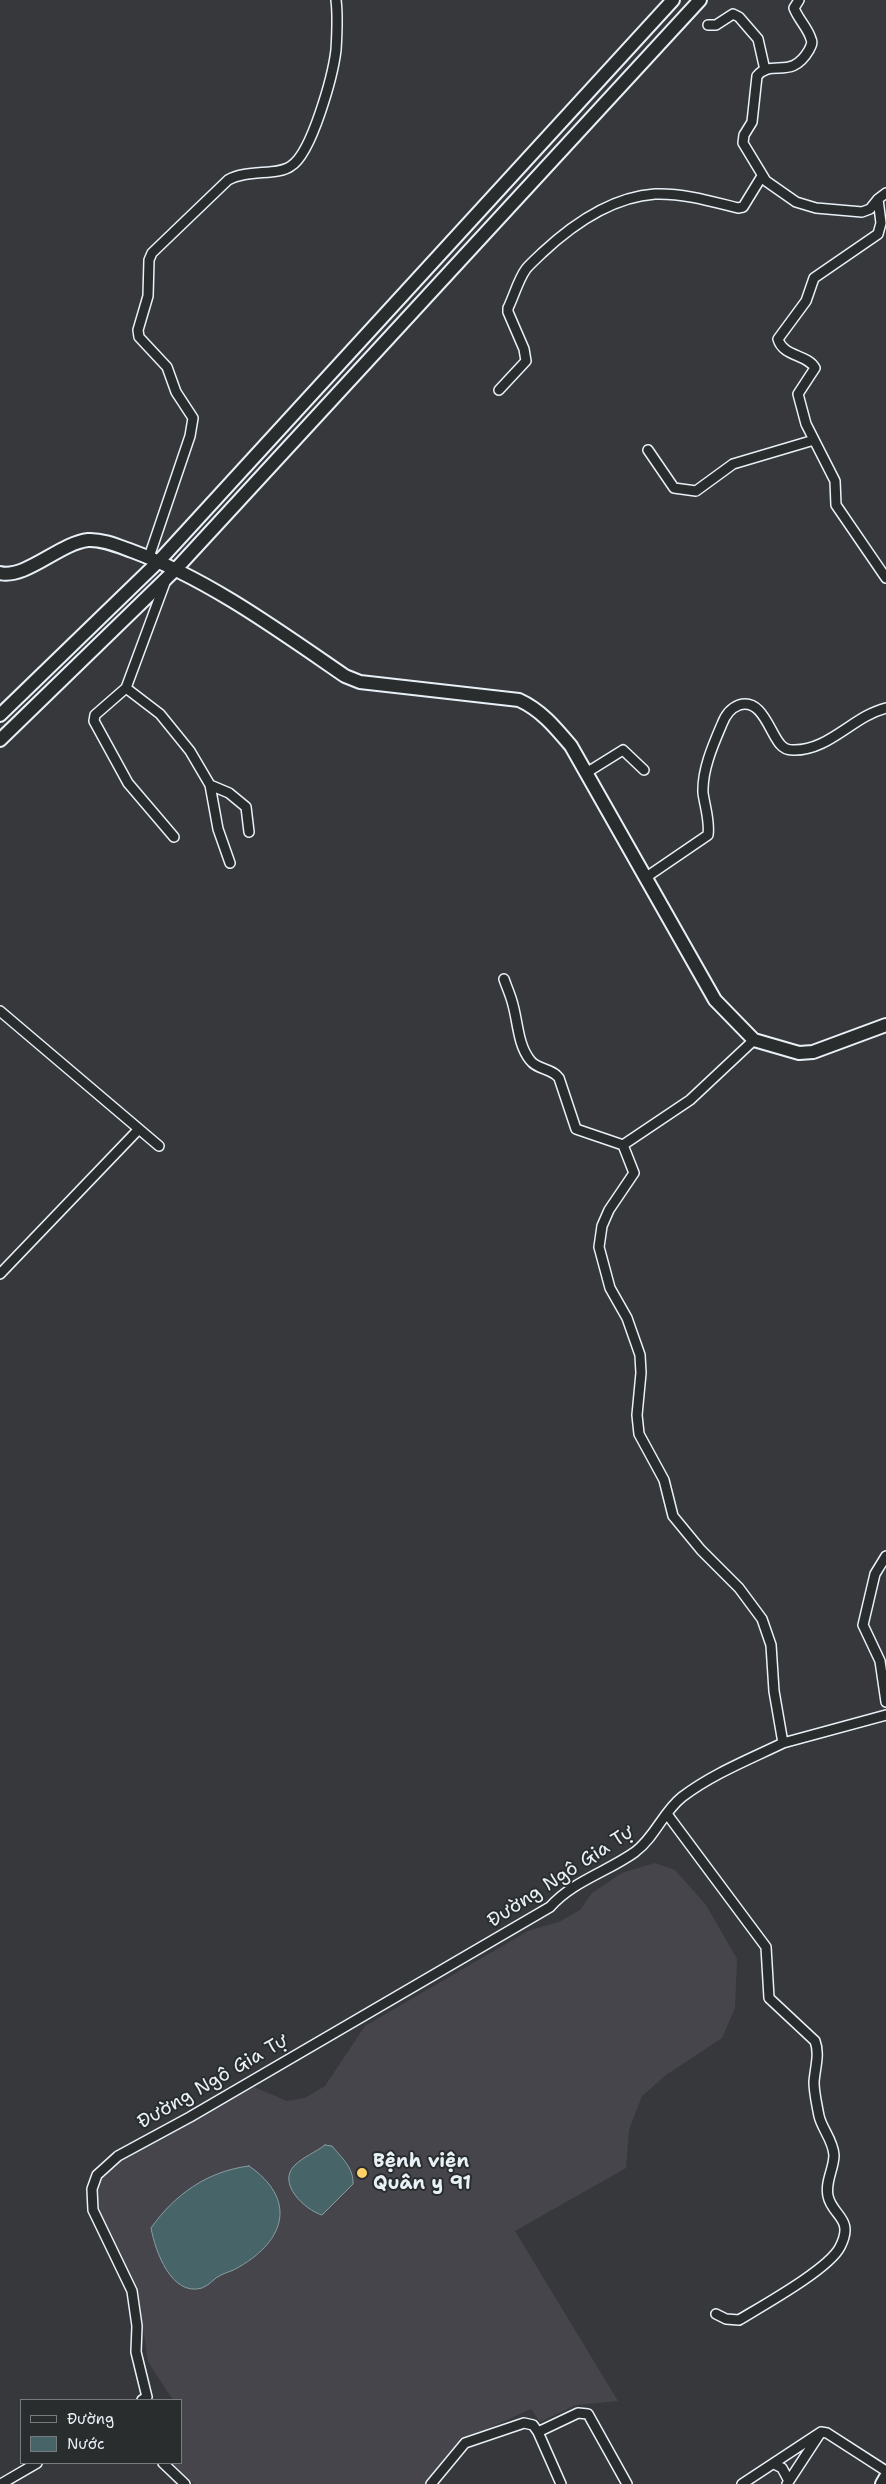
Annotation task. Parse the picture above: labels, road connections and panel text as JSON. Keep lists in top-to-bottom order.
{
  "streets": {
    "street": ["Đường Ngô Gia Tự"]
  },
  "places": ["Bệnh viện Quân y 91"],
  "legend": ["Đường", "Nước"]
}
